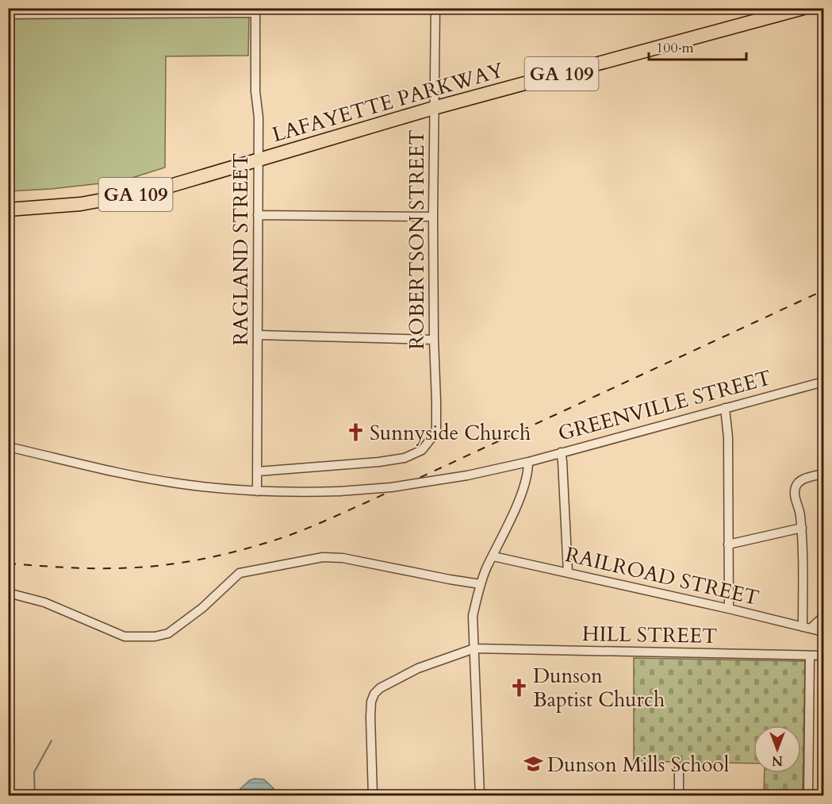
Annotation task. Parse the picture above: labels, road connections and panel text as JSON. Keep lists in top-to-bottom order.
{
  "streets": {
    "highway": ["GA 109", "LAFAYETTE PARKWAY"],
    "street": [
      "ROBERTSON STREET",
      "RAGLAND STREET",
      "GREENVILLE STREET",
      "RAILROAD STREET",
      "HILL STREET"
    ]
  },
  "crossings": [
    ["LAFAYETTE PARKWAY", "ROBERTSON STREET"],
    ["LAFAYETTE PARKWAY", "RAGLAND STREET"],
    ["ROBERTSON STREET", "RAGLAND STREET"],
    ["RAGLAND STREET", "GREENVILLE STREET"]
  ],
  "places": {
    "church": ["Sunnyside Church", "Dunson Baptist Church"],
    "school or university": ["Dunson Mills School"]
  },
  "scale_bar": "100 m",
  "north": "bottom"
}
